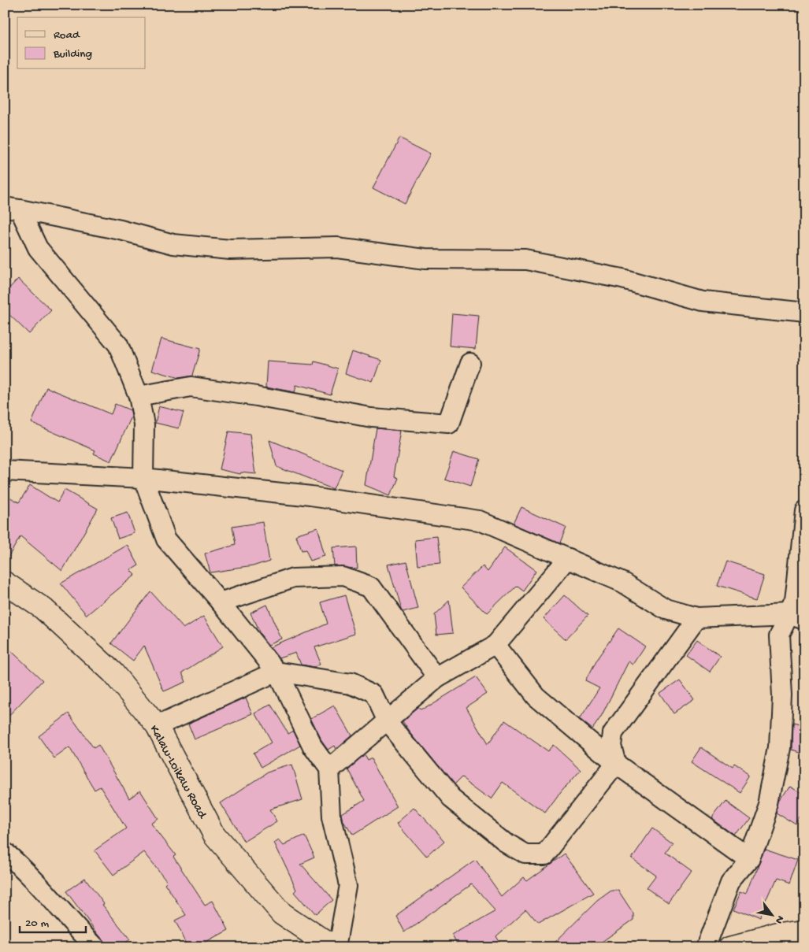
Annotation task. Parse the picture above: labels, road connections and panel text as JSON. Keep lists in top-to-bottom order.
{
  "streets": {
    "main road": ["Kalaw-Loikaw Road"]
  },
  "legend": ["Road", "Building"],
  "scale_bar": "20 m",
  "north": "bottom right"
}
